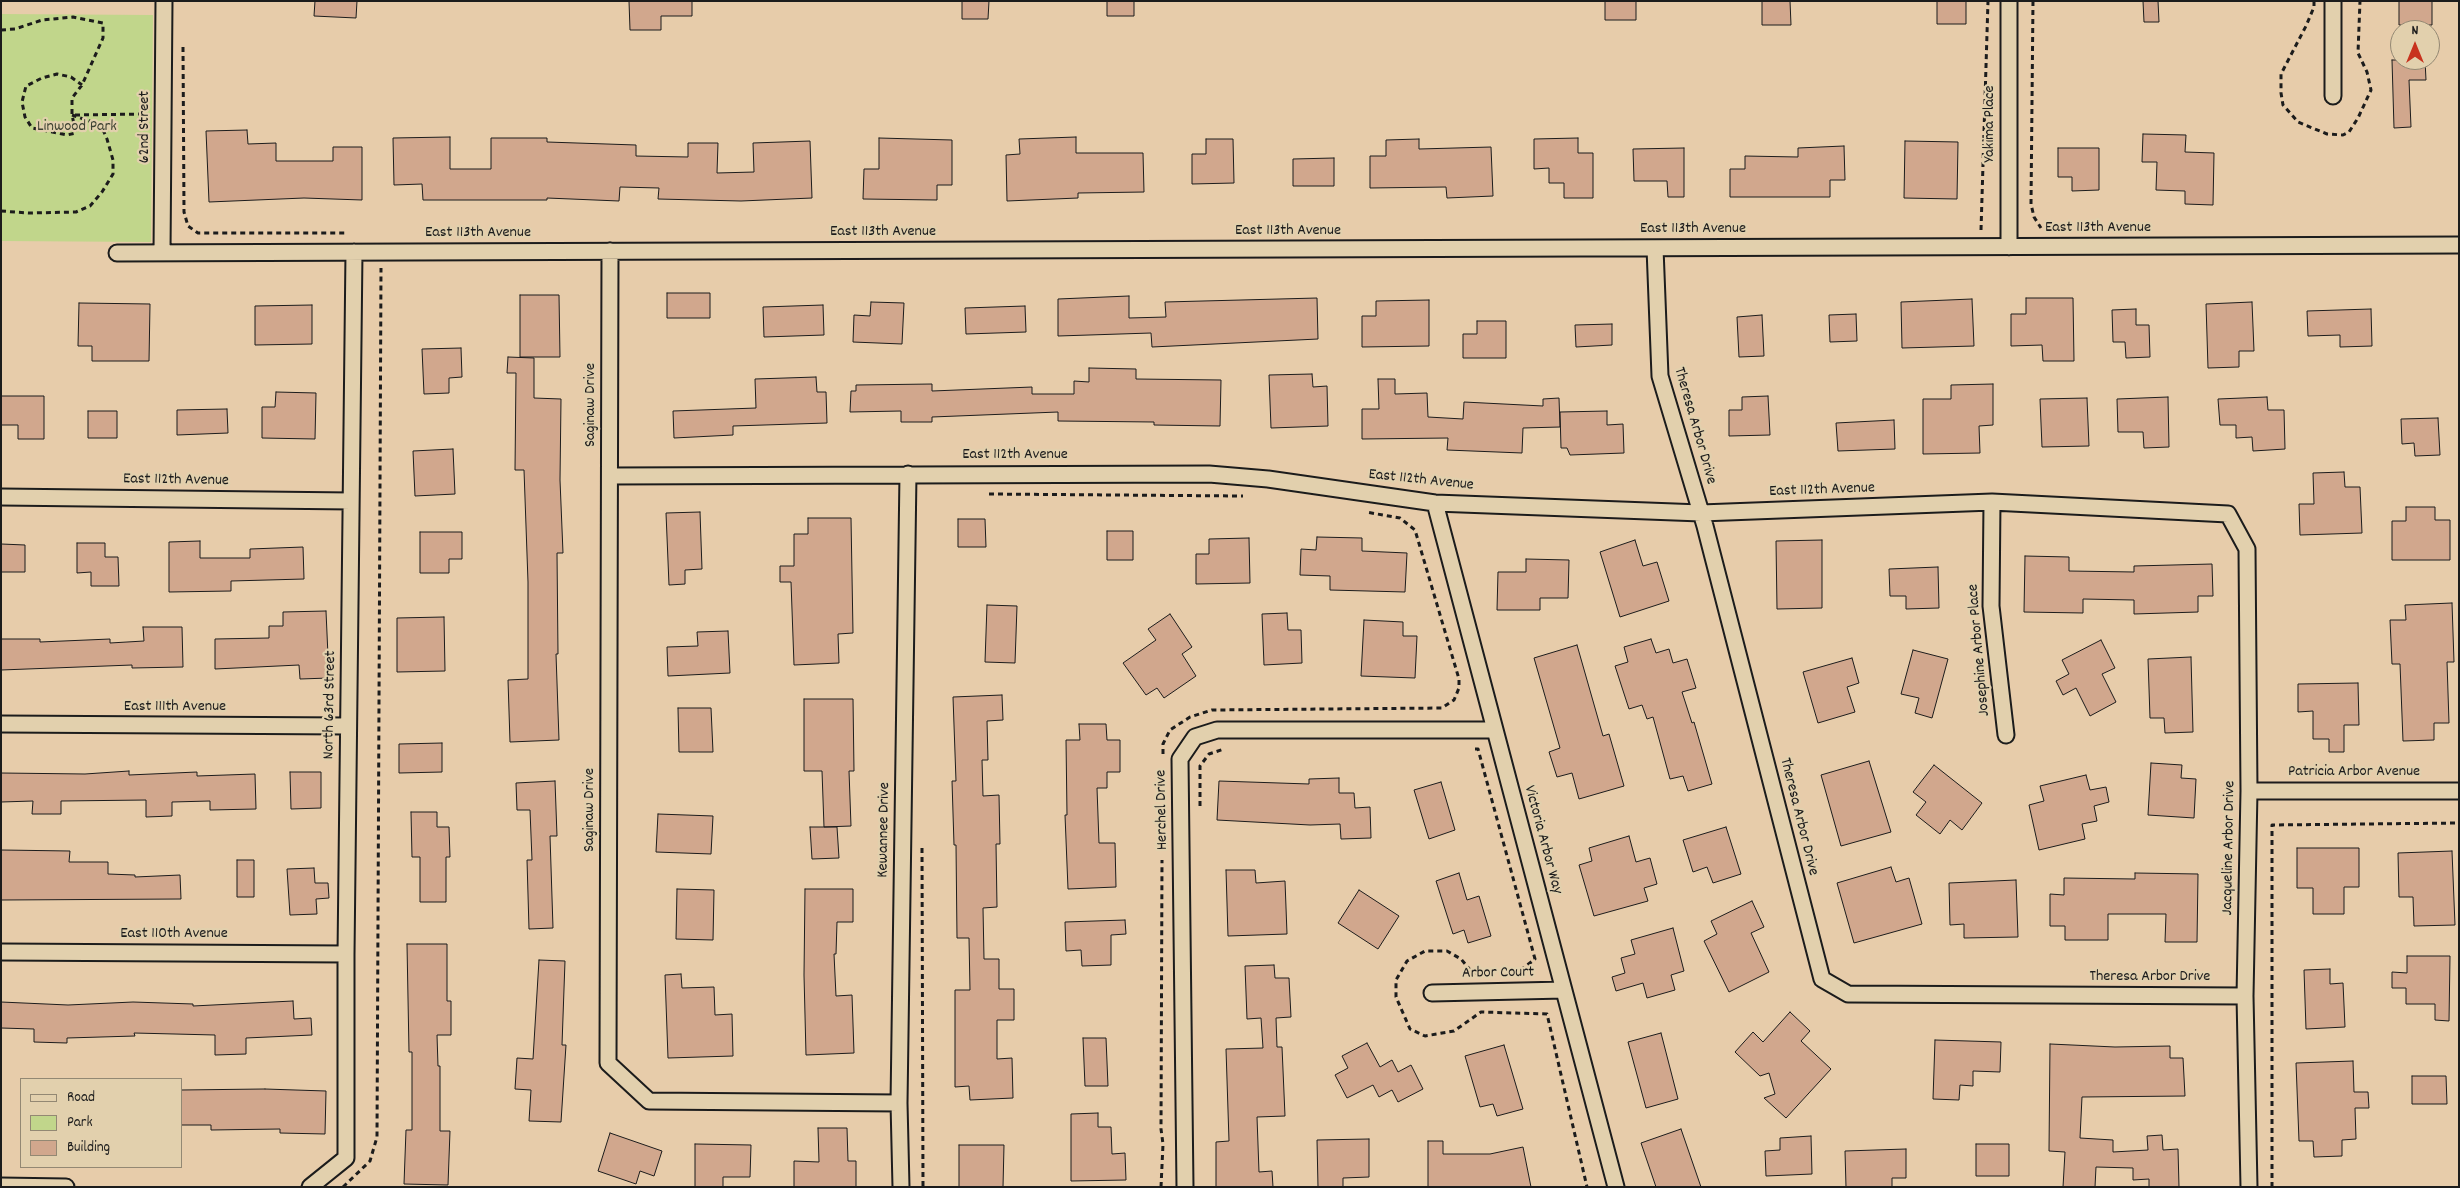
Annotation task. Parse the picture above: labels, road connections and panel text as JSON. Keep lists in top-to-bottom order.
{
  "streets": {
    "street": [
      "Yakima Place",
      "62nd Street",
      "East 113th Avenue",
      "Saginaw Drive",
      "Theresa Arbor Drive",
      "East 112th Avenue",
      "Josephine Arbor Place",
      "North 63rd Street",
      "East 111th Avenue",
      "Patricia Arbor Avenue",
      "Herchel Drive",
      "Kewannee Drive",
      "Victoria Arbor Way",
      "Jacqueline Arbor Drive",
      "East 110th Avenue",
      "Arbor Court"
    ]
  },
  "crossings": [
    ["Yakima Place", "East 113th Avenue"],
    ["62nd Street", "East 113th Avenue"],
    ["East 113th Avenue", "Saginaw Drive"],
    ["East 113th Avenue", "Theresa Arbor Drive"],
    ["East 113th Avenue", "North 63rd Street"],
    ["Saginaw Drive", "East 112th Avenue"],
    ["Saginaw Drive", "Kewannee Drive"],
    ["Theresa Arbor Drive", "East 112th Avenue"],
    ["Theresa Arbor Drive", "Jacqueline Arbor Drive"],
    ["East 112th Avenue", "Josephine Arbor Place"],
    ["East 112th Avenue", "North 63rd Street"],
    ["East 112th Avenue", "Kewannee Drive"],
    ["East 112th Avenue", "Victoria Arbor Way"],
    ["East 112th Avenue", "Jacqueline Arbor Drive"],
    ["North 63rd Street", "East 111th Avenue"],
    ["North 63rd Street", "East 110th Avenue"],
    ["Patricia Arbor Avenue", "Jacqueline Arbor Drive"],
    ["Herchel Drive", "Victoria Arbor Way"],
    ["Victoria Arbor Way", "Arbor Court"]
  ],
  "parks": ["Linwood Park"],
  "legend": ["Road", "Park", "Building"],
  "north": "top"
}
